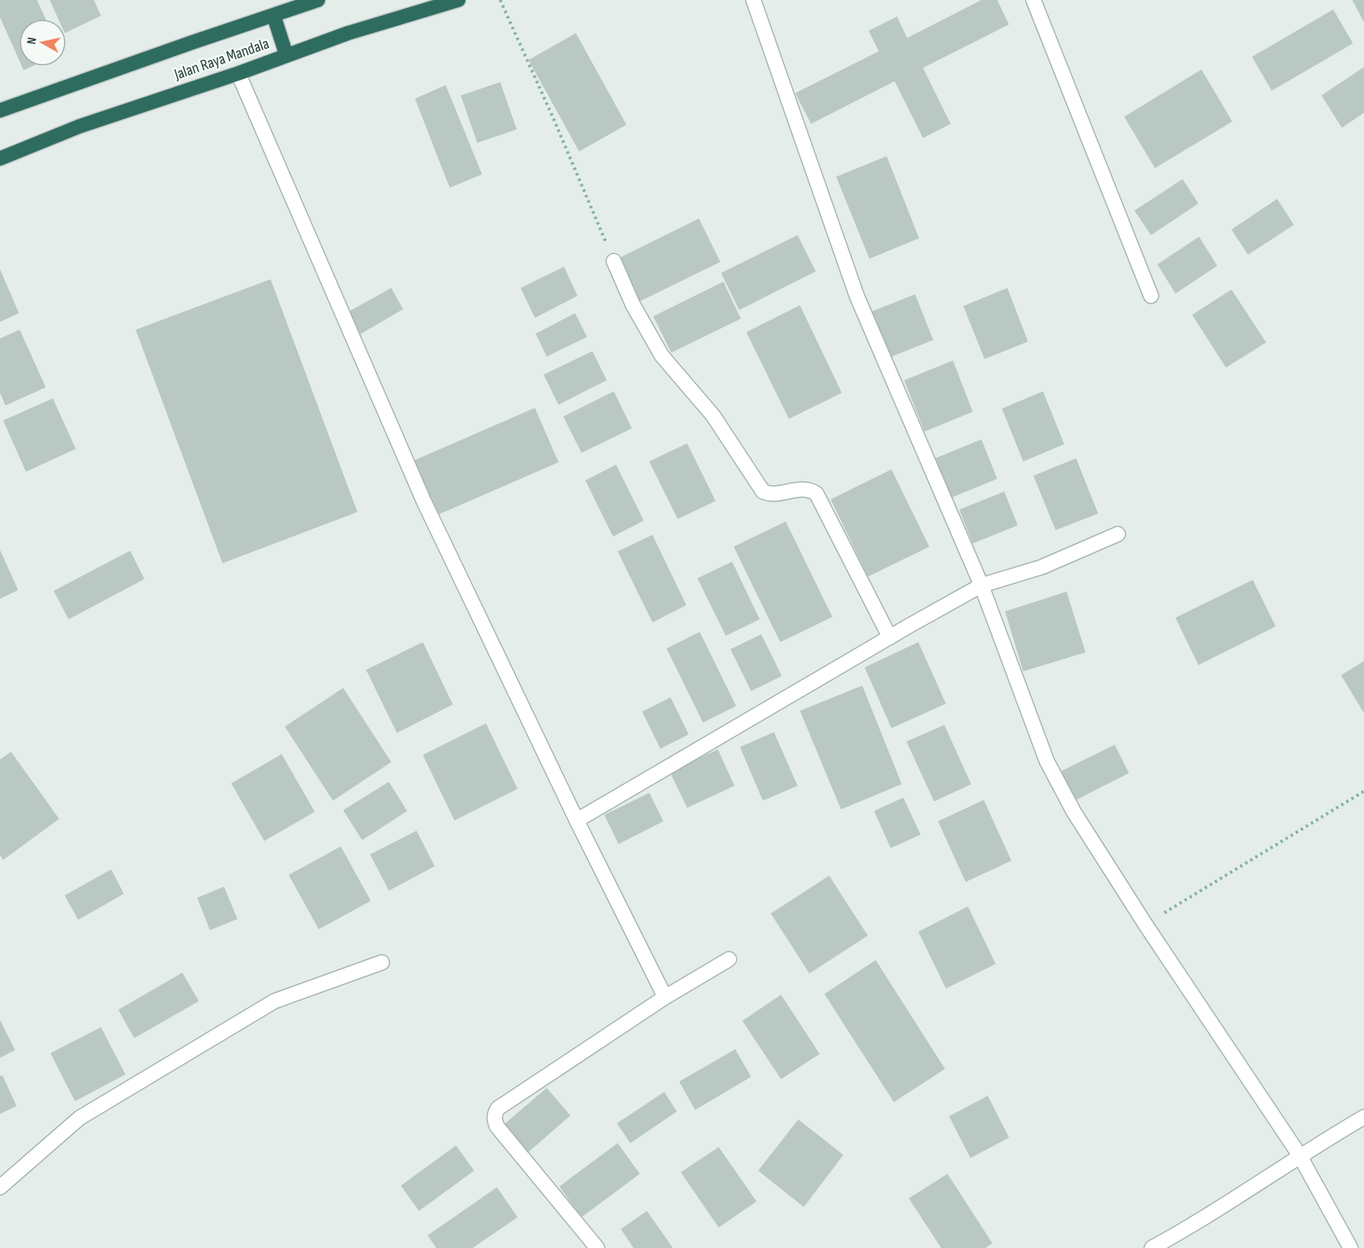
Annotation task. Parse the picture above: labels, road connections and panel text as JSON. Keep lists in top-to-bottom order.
{
  "streets": {
    "highway": ["Jalan Raya Mandala"]
  },
  "north": "left"
}
